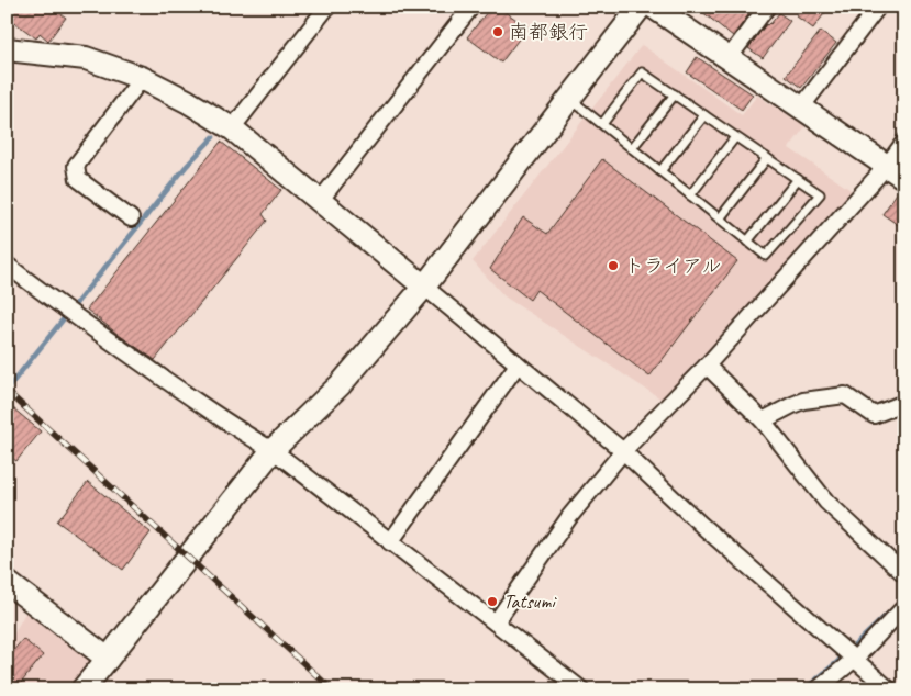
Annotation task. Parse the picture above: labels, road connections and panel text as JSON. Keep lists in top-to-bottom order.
{
  "places": ["南都銀行", "トライアル", "Tatsumi"]
}
